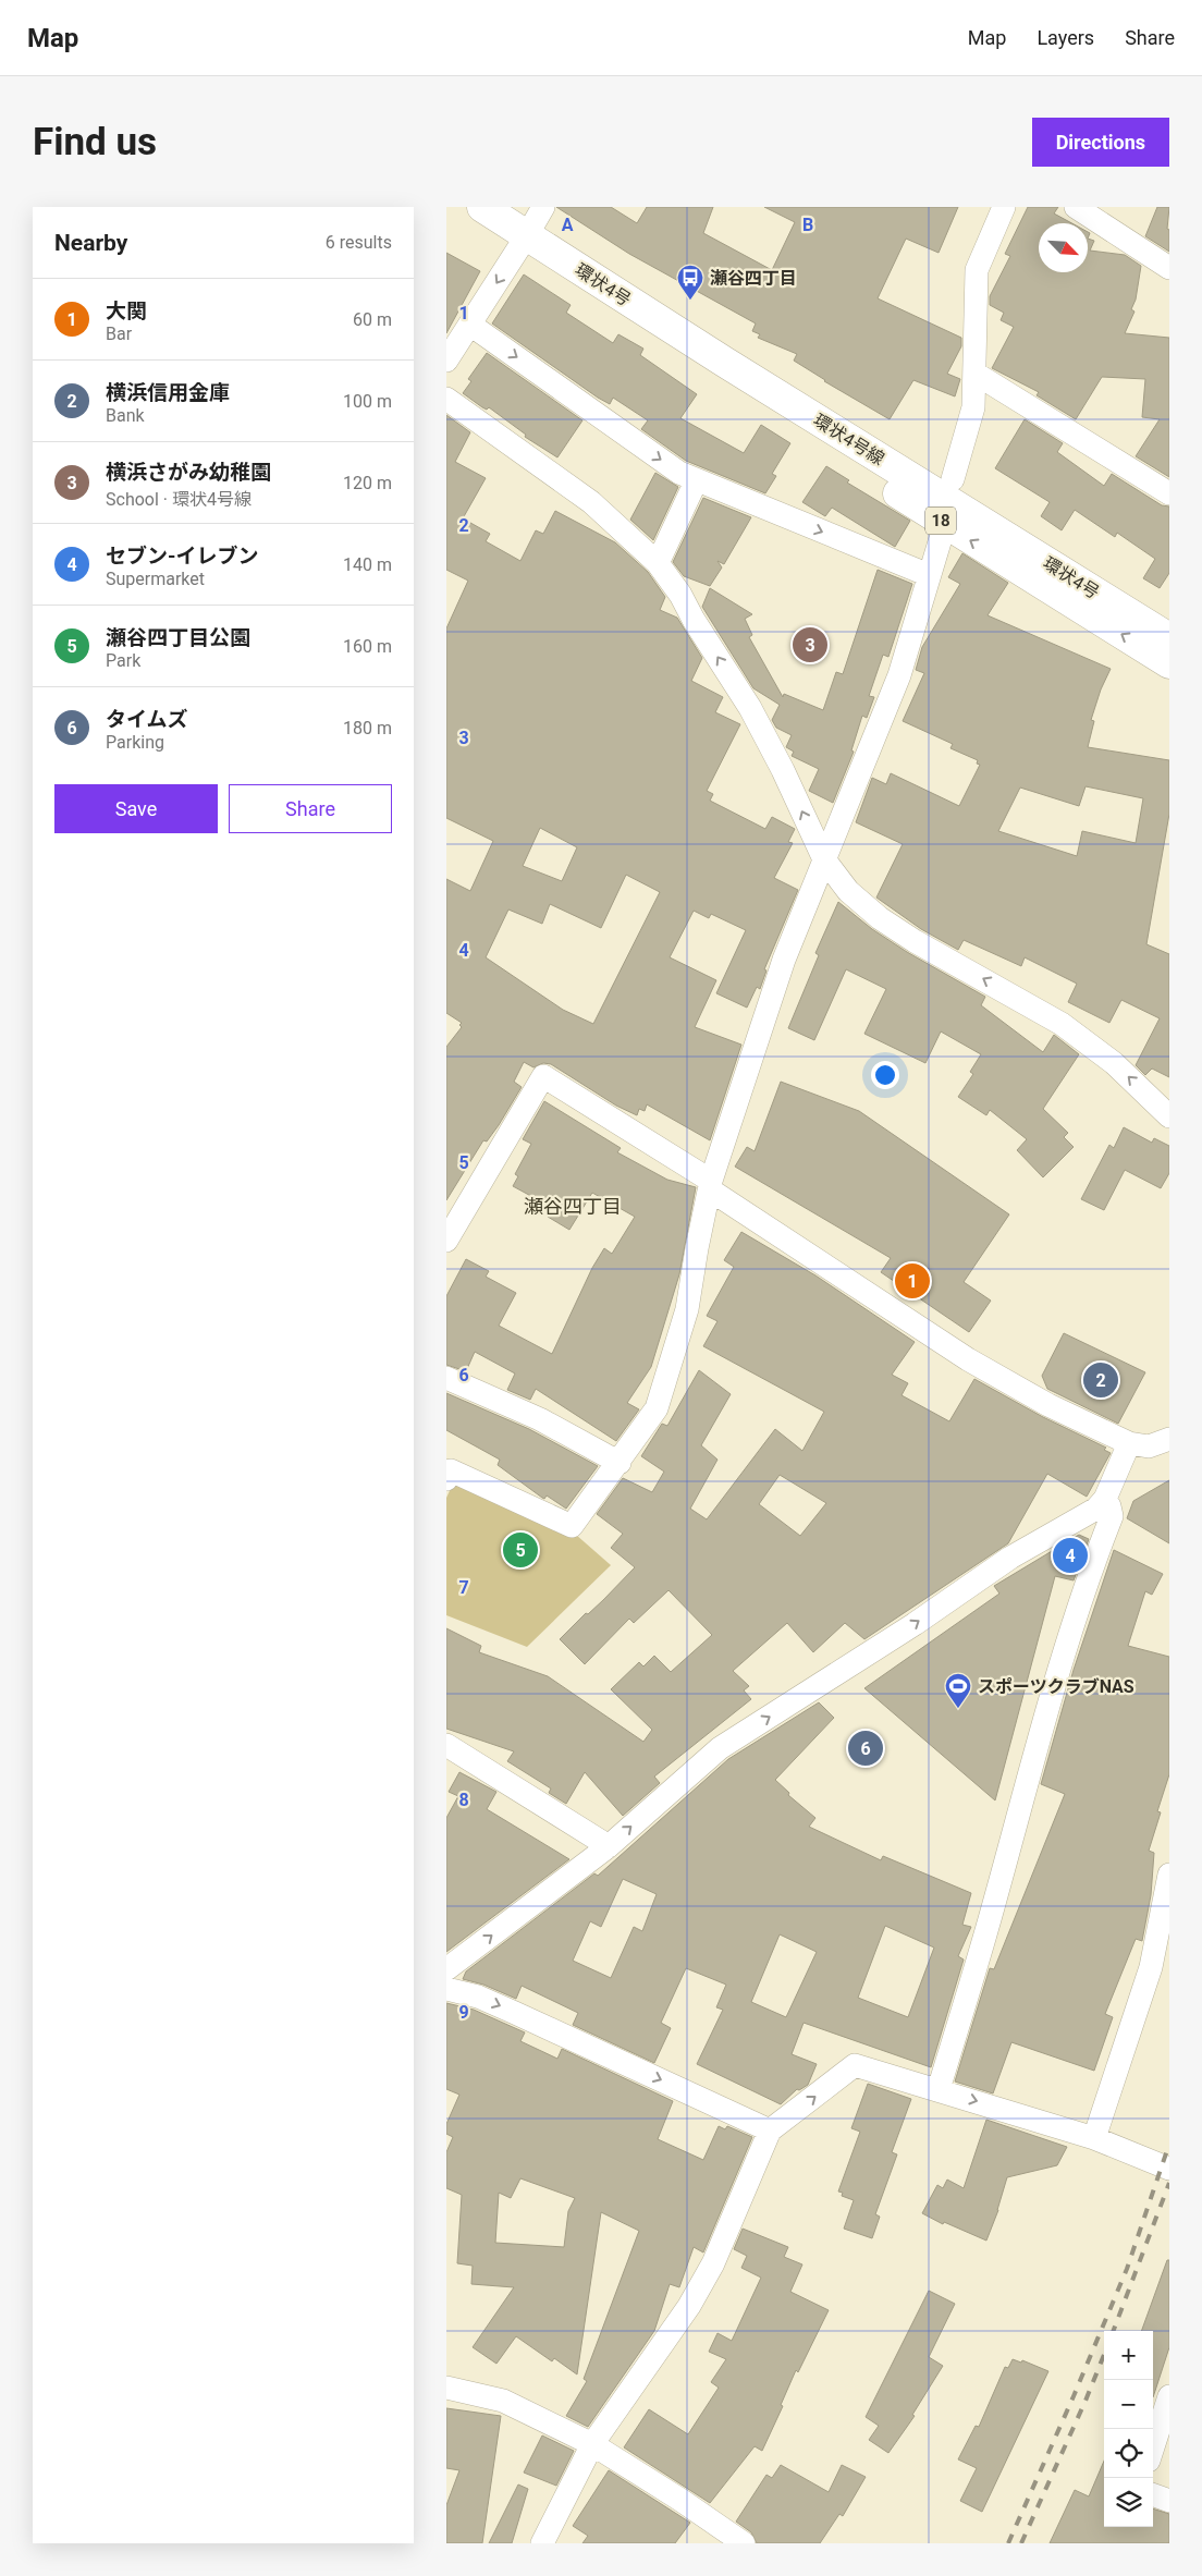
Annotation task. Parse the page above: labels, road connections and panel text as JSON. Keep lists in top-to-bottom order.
{
  "streets": {
    "main road": ["環状4号", "環状4号線", "18"]
  },
  "crossings": [
    ["環状4号", "環状4号線"],
    ["環状4号", "18"],
    ["環状4号線", "18"]
  ],
  "districts": ["瀬谷四丁目"],
  "places": {
    "bus stop": ["瀬谷四丁目"],
    "sports": ["スポーツクラブNAS"]
  },
  "north": "bottom right",
  "page": {
    "header": "Map",
    "nav": ["Map", "Layers", "Share"],
    "buttons": [
      "Directions",
      ["Save", "Share"]
    ],
    "title": "Find us",
    "heading": ["Nearby", "6 results"],
    "list": [
      {
        "mark": "1",
        "name": "大関",
        "note": "Bar",
        "value": "60 m"
      },
      {
        "mark": "2",
        "name": "横浜信用金庫",
        "note": "Bank",
        "value": "100 m"
      },
      {
        "mark": "3",
        "name": "横浜さがみ幼稚園",
        "note": "School · 環状4号線",
        "value": "120 m"
      },
      {
        "mark": "4",
        "name": "セブン-イレブン",
        "note": "Supermarket",
        "value": "140 m"
      },
      {
        "mark": "5",
        "name": "瀬谷四丁目公園",
        "note": "Park",
        "value": "160 m"
      },
      {
        "mark": "6",
        "name": "タイムズ",
        "note": "Parking",
        "value": "180 m"
      }
    ],
    "pins": [
      "3",
      "1",
      "2",
      "5",
      "4",
      "6"
    ],
    "map_buttons": ["+", "−"]
  },
  "grid": {
    "columns": ["A", "B"],
    "rows": [
      "1",
      "2",
      "3",
      "4",
      "5",
      "6",
      "7",
      "8",
      "9"
    ]
  }
}
